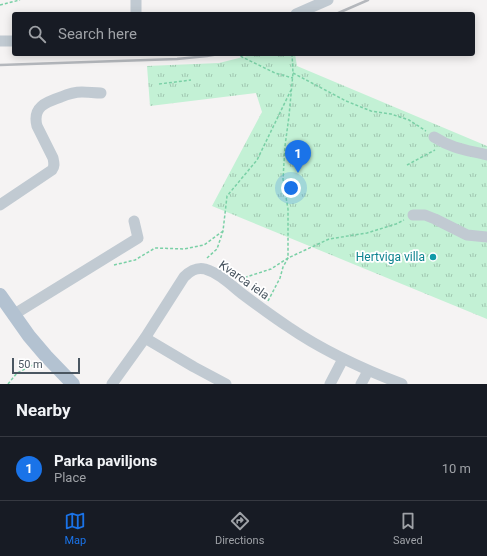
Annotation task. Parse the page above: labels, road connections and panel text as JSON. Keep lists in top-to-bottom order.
{
  "streets": {
    "street": ["Kvarca iela"]
  },
  "places": ["Hertviga villa"],
  "scale_bar": "50 m",
  "page": {
    "search": "Search here",
    "pins": "1",
    "scale": "50 m",
    "heading": "Nearby",
    "list": [
      {
        "mark": "1",
        "name": "Parka paviljons",
        "note": "Place",
        "value": "10 m"
      }
    ],
    "nav": ["Map", "Directions", "Saved"]
  }
}
